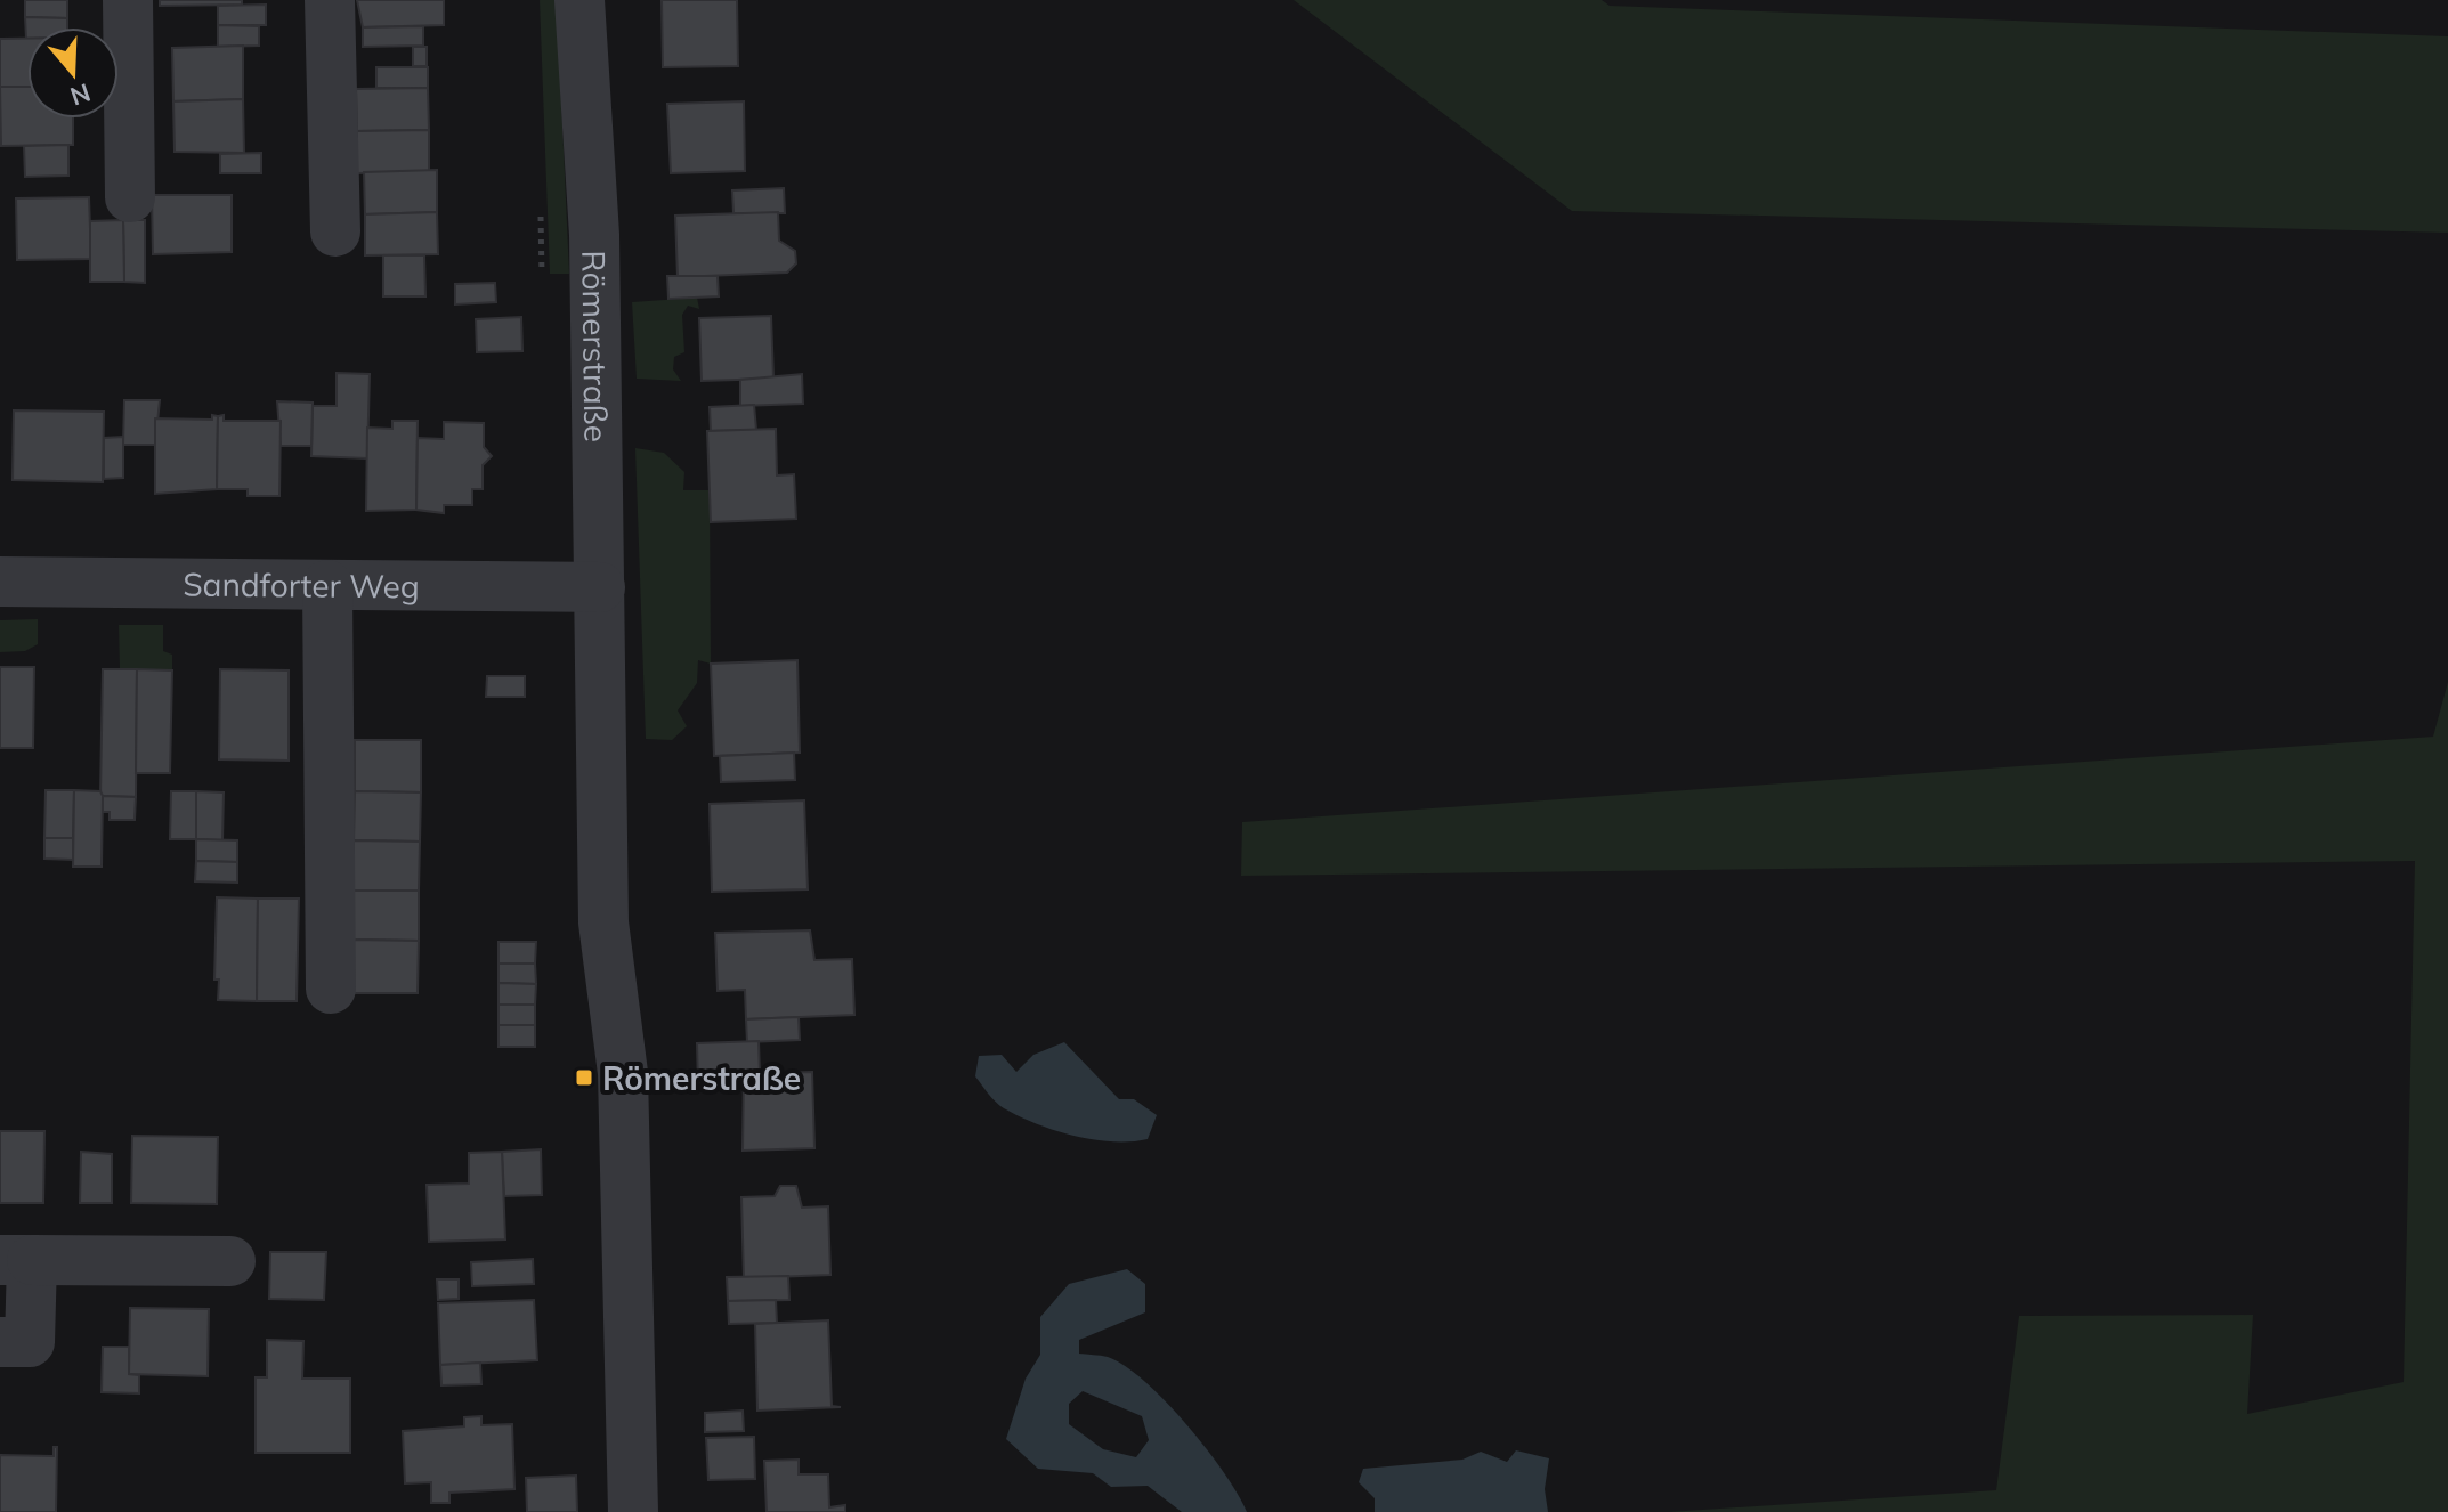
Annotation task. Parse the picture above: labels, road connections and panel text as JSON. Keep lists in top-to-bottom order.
{
  "streets": {
    "street": ["Römerstraße", "Sandforter Weg"]
  },
  "crossings": [
    ["Römerstraße", "Sandforter Weg"]
  ],
  "places": {
    "transit": ["Römerstraße"]
  },
  "north": "bottom"
}
